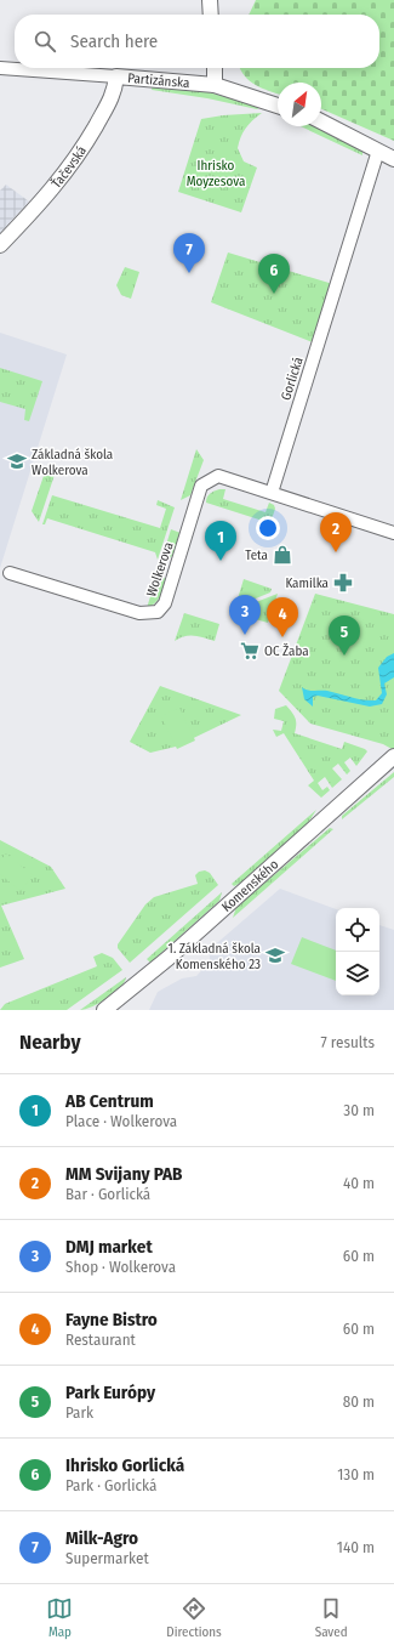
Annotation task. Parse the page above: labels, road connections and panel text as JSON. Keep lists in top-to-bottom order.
{
  "streets": {
    "street": [
      "Partizánska",
      "Ťačevská",
      "Gorlická",
      "Wolkerova",
      "Komenského"
    ]
  },
  "crossings": [
    ["Partizánska", "Ťačevská"],
    ["Gorlická", "Wolkerova"]
  ],
  "parks": ["Ihrisko Moyzesova"],
  "places": {
    "school or university": ["Základná škola Wolkerova", "1. Základná škola Komenského 23"],
    "shop": ["Teta"],
    "pharmacy": ["Kamilka"],
    "supermarket": ["OC Žaba"]
  },
  "north": "top right",
  "page": {
    "search": "Search here",
    "pins": [
      "7",
      "6",
      "2",
      "1",
      "3",
      "4",
      "5"
    ],
    "heading": ["Nearby", "7 results"],
    "list": [
      {
        "mark": "1",
        "name": "AB Centrum",
        "note": "Place · Wolkerova",
        "value": "30 m"
      },
      {
        "mark": "2",
        "name": "MM Svijany PAB",
        "note": "Bar · Gorlická",
        "value": "40 m"
      },
      {
        "mark": "3",
        "name": "DMJ market",
        "note": "Shop · Wolkerova",
        "value": "60 m"
      },
      {
        "mark": "4",
        "name": "Fayne Bistro",
        "note": "Restaurant",
        "value": "60 m"
      },
      {
        "mark": "5",
        "name": "Park Európy",
        "note": "Park",
        "value": "80 m"
      },
      {
        "mark": "6",
        "name": "Ihrisko Gorlická",
        "note": "Park · Gorlická",
        "value": "130 m"
      },
      {
        "mark": "7",
        "name": "Milk-Agro",
        "note": "Supermarket",
        "value": "140 m"
      }
    ],
    "nav": ["Map", "Directions", "Saved"]
  }
}
